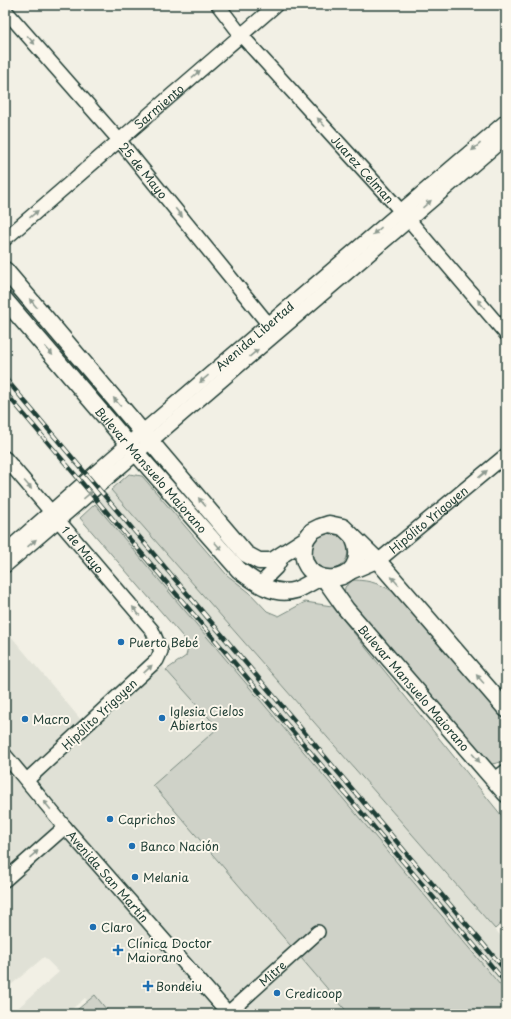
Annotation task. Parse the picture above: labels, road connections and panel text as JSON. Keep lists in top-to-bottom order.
{
  "streets": {
    "main road": ["Bulevar Mansuelo Maiorano"],
    "street": [
      "Sarmiento",
      "Juarez Celman",
      "25 de Mayo",
      "Avenida Libertad",
      "Hipólito Yrigoyen",
      "1 de Mayo",
      "Avenida San Martín",
      "Mitre"
    ]
  },
  "crossings": [
    ["Sarmiento", "Juarez Celman"],
    ["Sarmiento", "25 de Mayo"],
    ["Juarez Celman", "Avenida Libertad"],
    ["25 de Mayo", "Avenida Libertad"],
    ["Avenida Libertad", "Bulevar Mansuelo Maiorano"],
    ["Avenida Libertad", "1 de Mayo"],
    ["Bulevar Mansuelo Maiorano", "Hipólito Yrigoyen"],
    ["Hipólito Yrigoyen", "1 de Mayo"],
    ["Hipólito Yrigoyen", "Avenida San Martín"],
    ["Avenida San Martín", "Mitre"]
  ],
  "one_way": [
    "Sarmiento",
    "Juarez Celman",
    "25 de Mayo",
    "Hipólito Yrigoyen"
  ],
  "places": {
    "other": [
      "Puerto Bebé",
      "Iglesia Cielos Abiertos",
      "Macro",
      "Caprichos",
      "Banco Nación",
      "Melania",
      "Claro",
      "Credicoop"
    ],
    "health": ["Clínica Doctor Maiorano", "Bondeiu"]
  }
}
